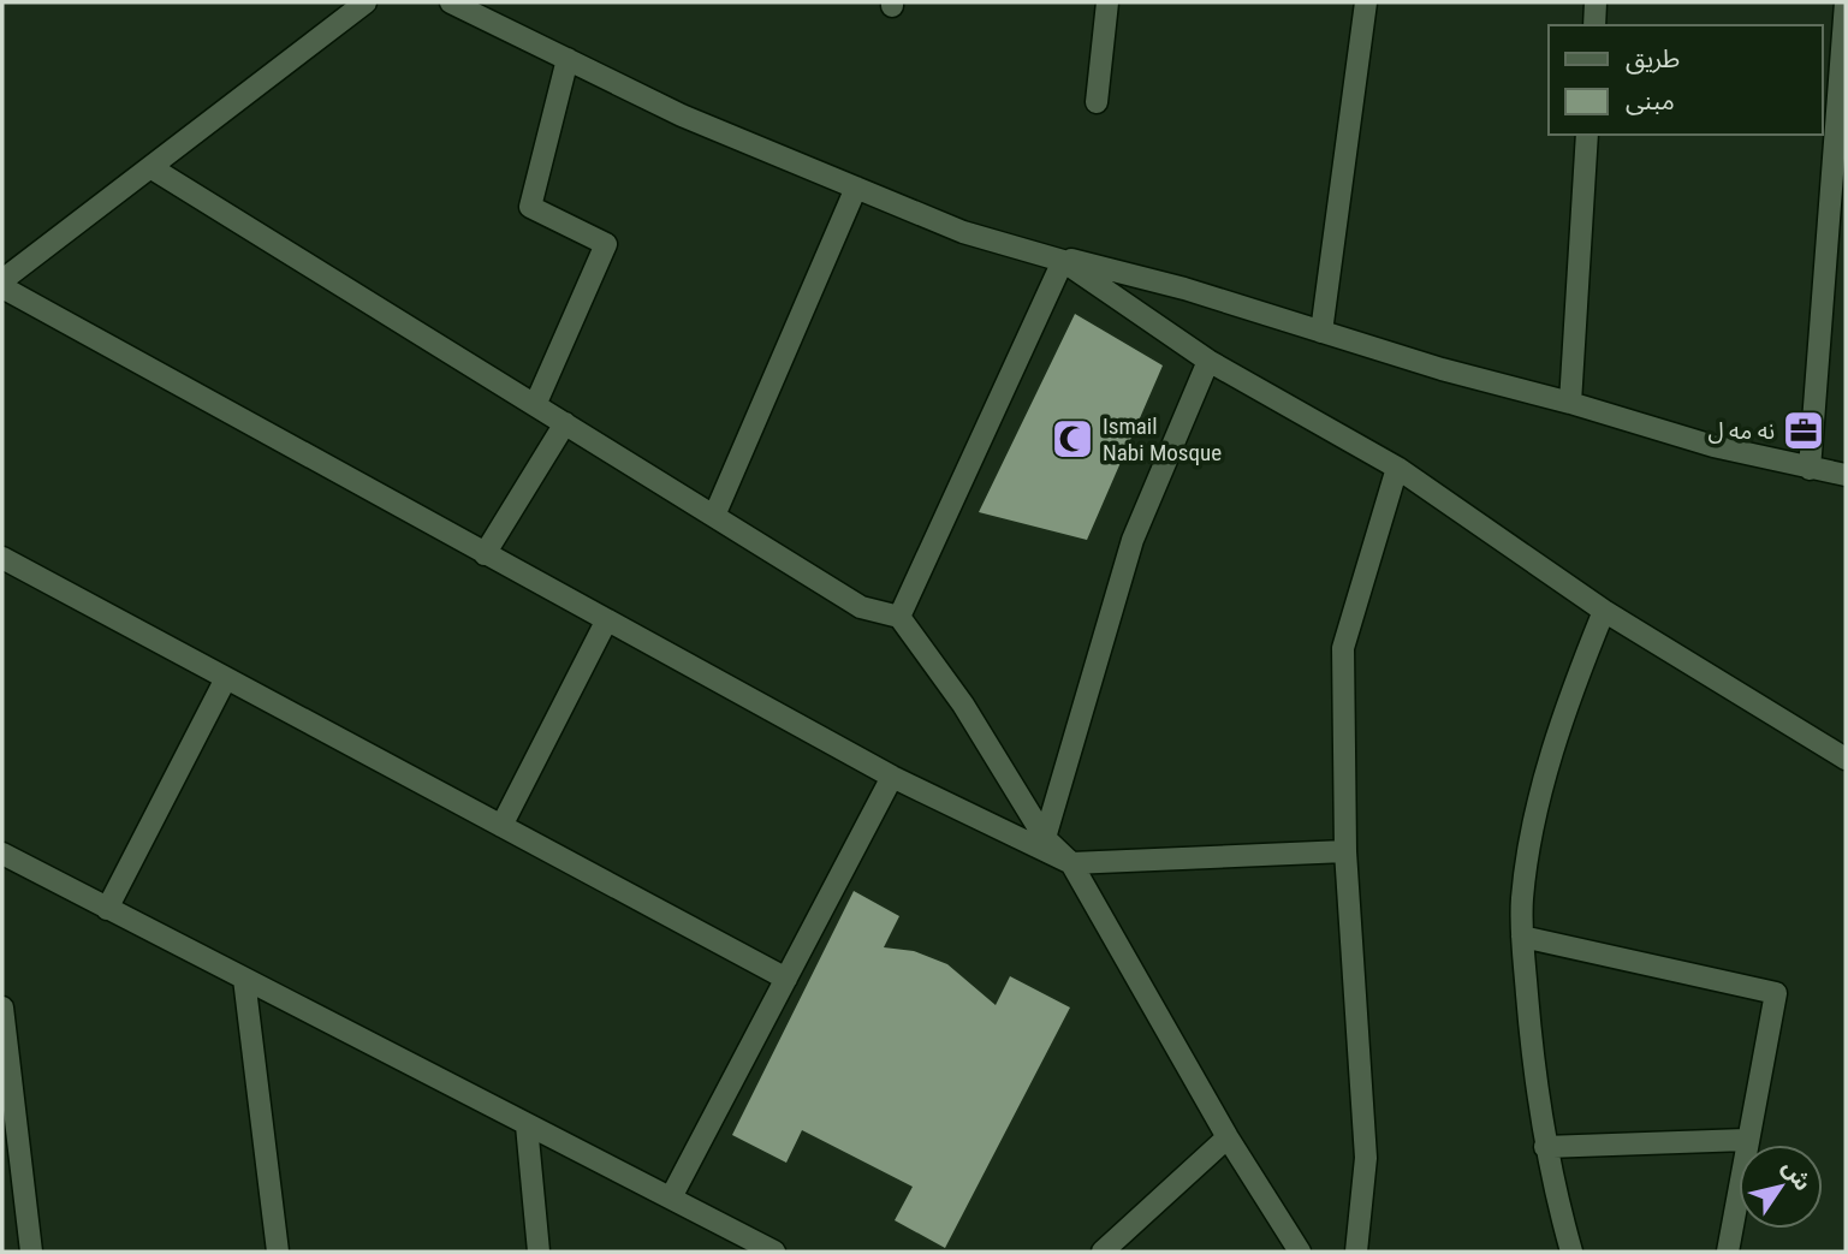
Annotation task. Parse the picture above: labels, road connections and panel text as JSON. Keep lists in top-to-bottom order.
{
  "places": {
    "office": ["نه مه ل"],
    "mosque": ["Ismail Nabi Mosque"]
  },
  "legend": ["طريق", "مبنى"],
  "north": "top right"
}
